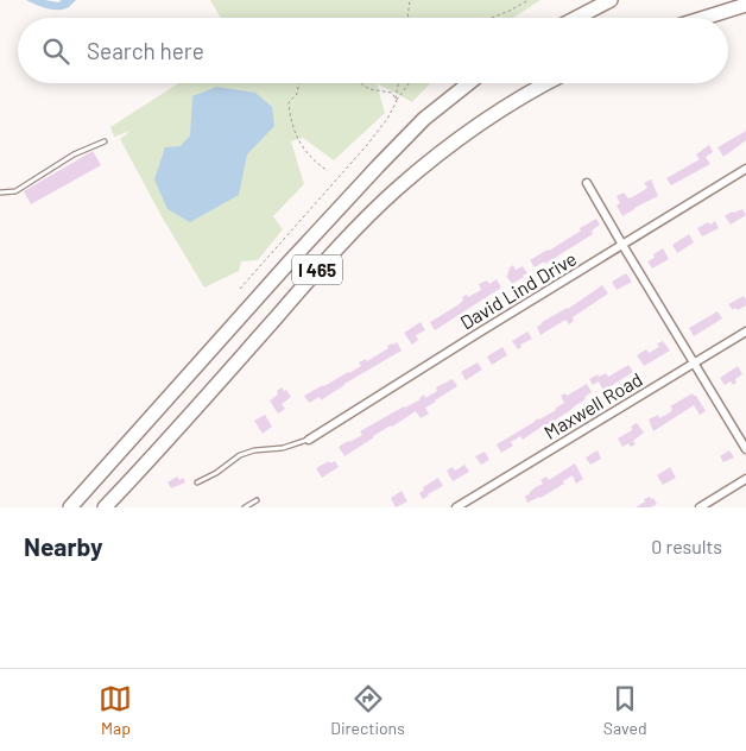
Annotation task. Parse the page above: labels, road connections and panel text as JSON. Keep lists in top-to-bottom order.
{
  "streets": {
    "highway": ["I 465"],
    "street": ["David Lind Drive", "Maxwell Road"]
  },
  "page": {
    "search": "Search here",
    "heading": ["Nearby", "0 results"],
    "nav": ["Map", "Directions", "Saved"]
  }
}
